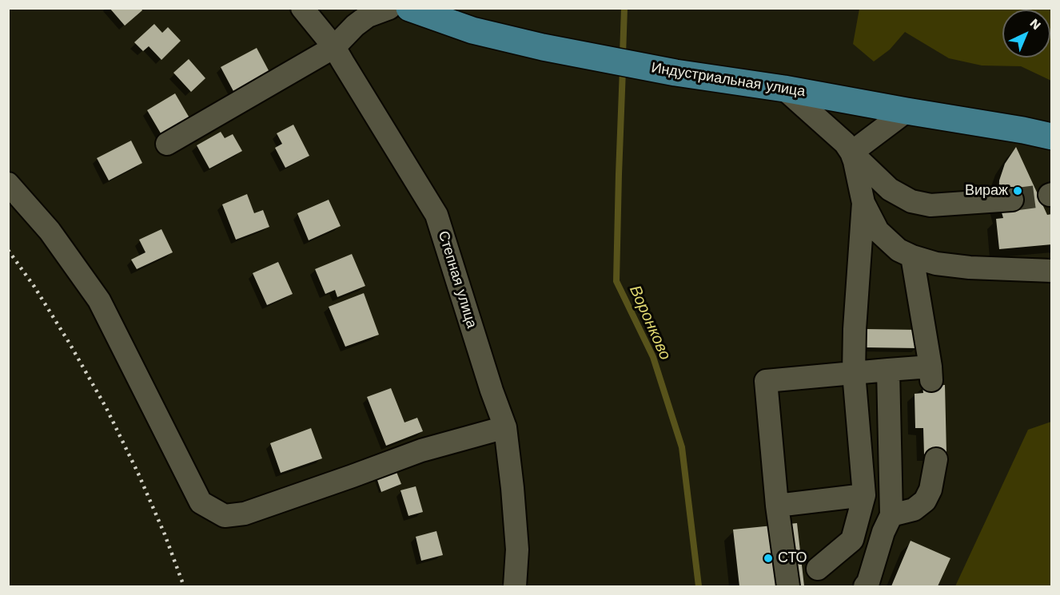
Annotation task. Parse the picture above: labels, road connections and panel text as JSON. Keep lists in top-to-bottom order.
{
  "streets": {
    "main road": ["Индустриальная улица"],
    "street": ["Степная улица"]
  },
  "water": ["Воронково"],
  "places": ["Вираж", "СТО"],
  "north": "top right"
}
